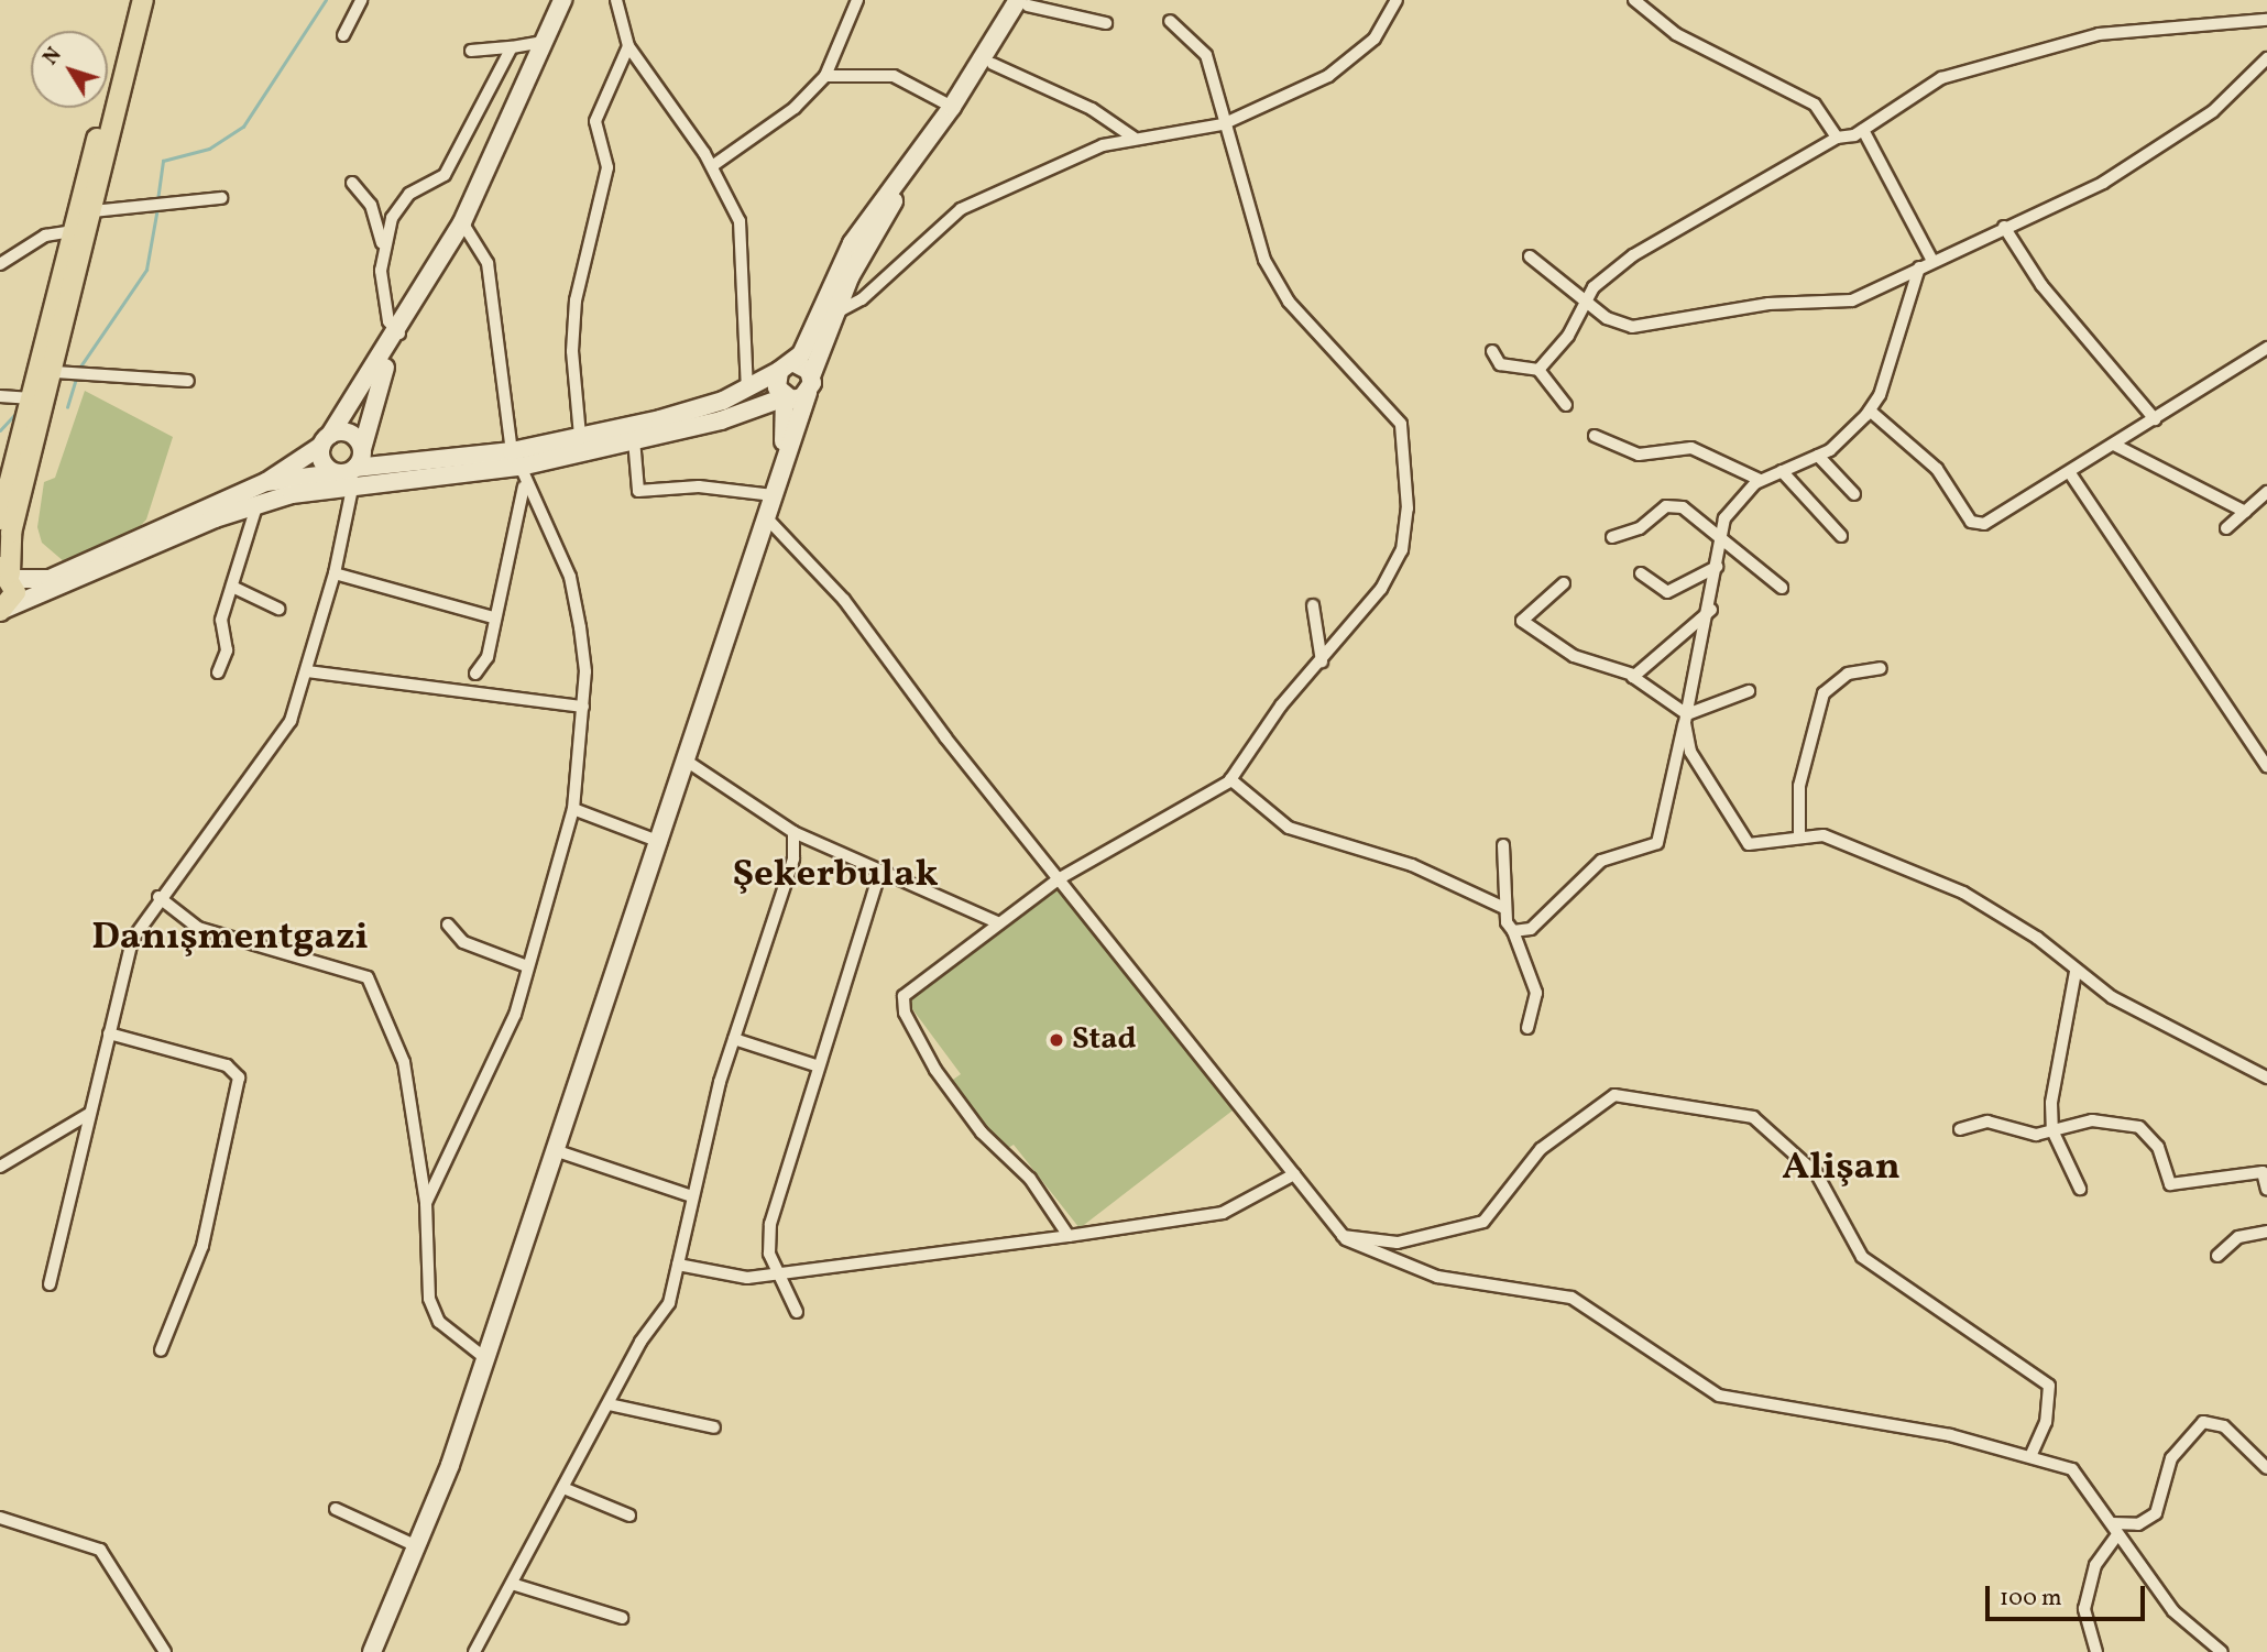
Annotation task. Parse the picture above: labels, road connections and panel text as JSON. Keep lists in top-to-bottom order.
{
  "districts": ["Şekerbulak", "Danışmentgazi", "Alişan"],
  "places": ["Stad"],
  "scale_bar": "100 m",
  "north": "top left"
}
